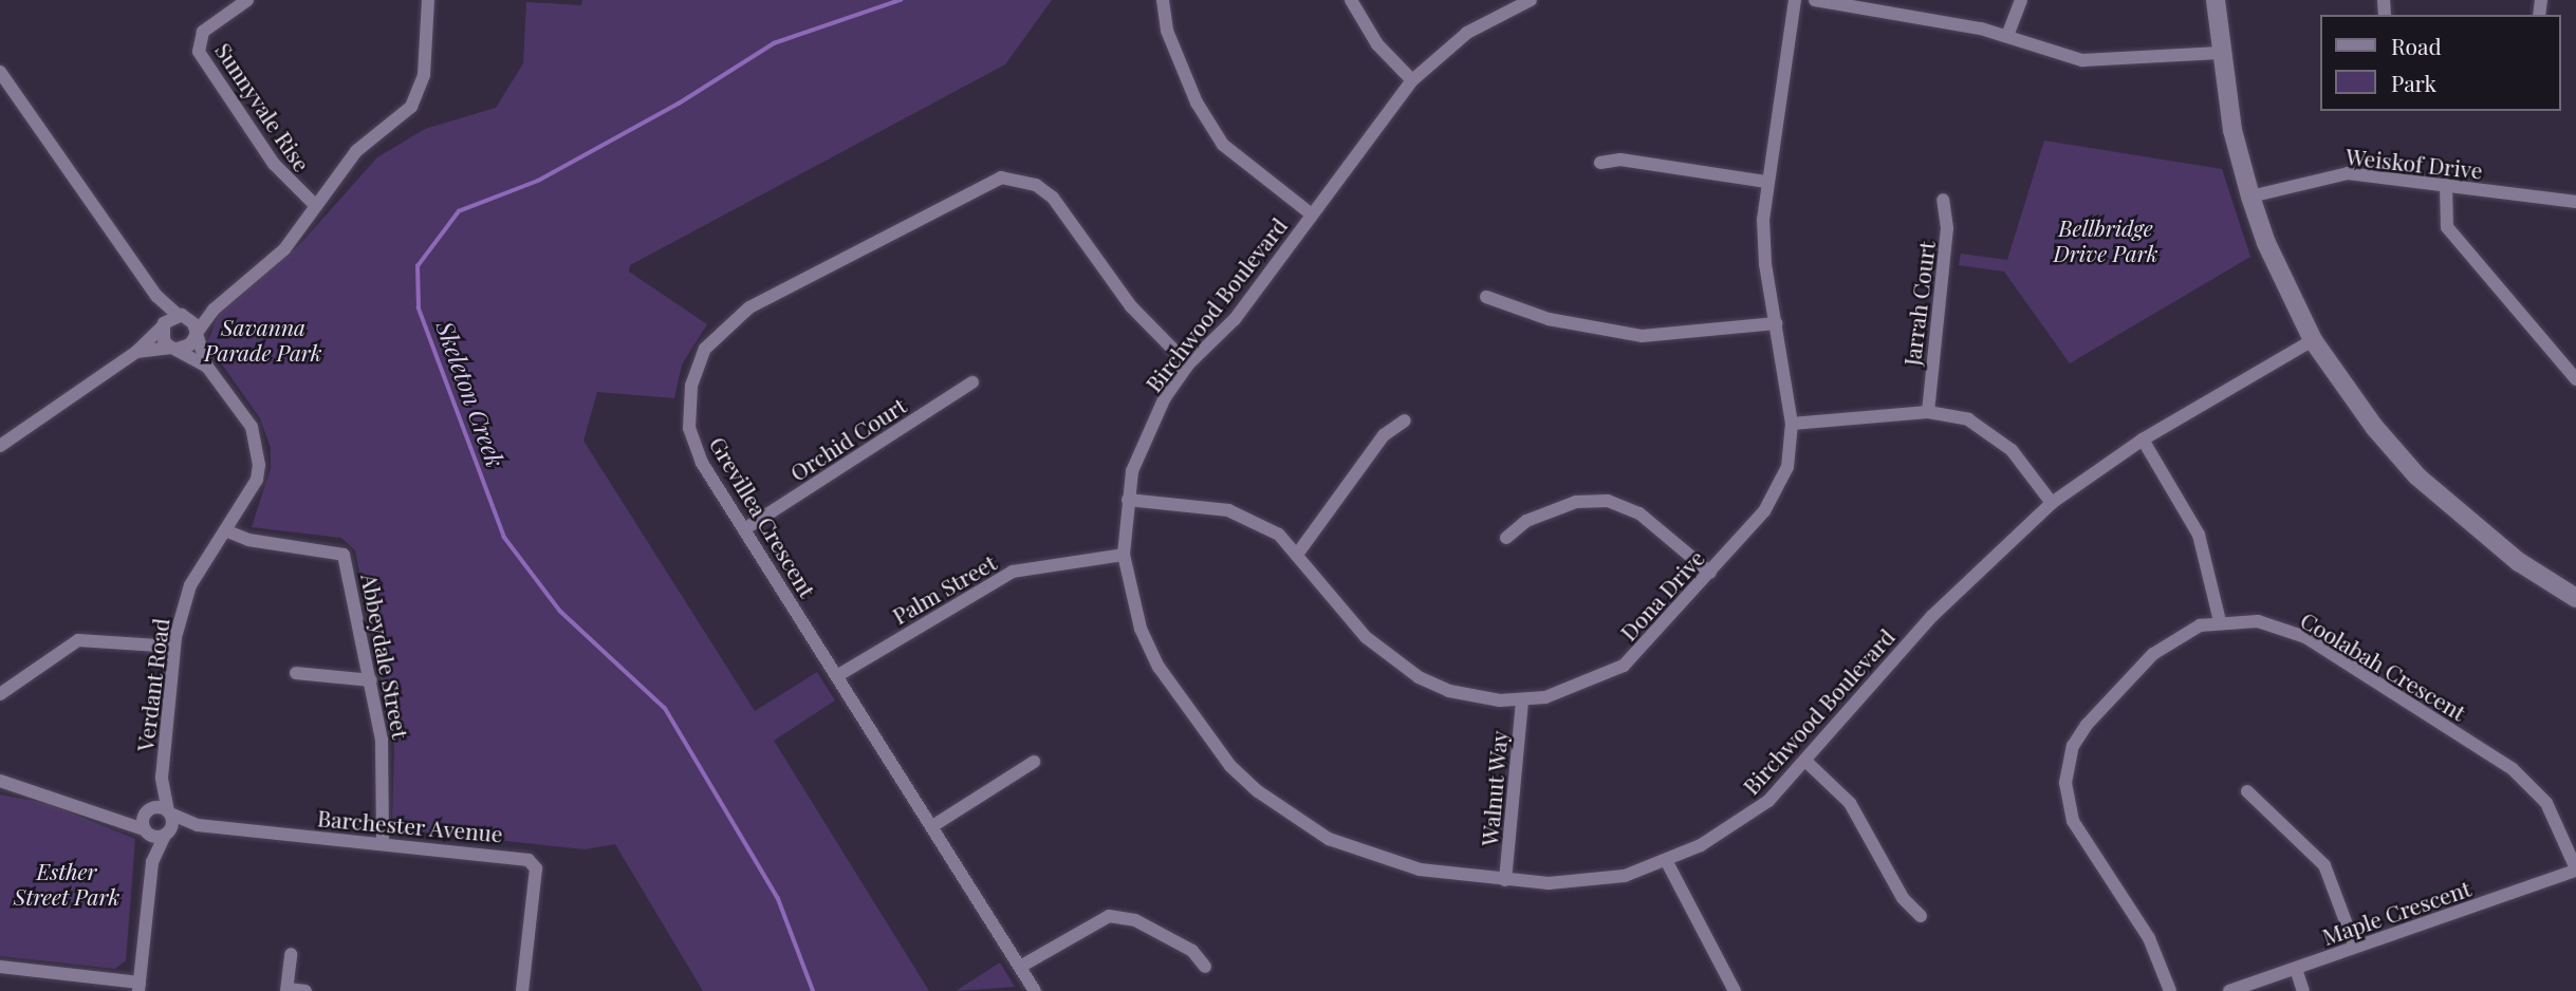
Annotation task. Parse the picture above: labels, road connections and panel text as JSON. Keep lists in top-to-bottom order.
{
  "streets": {
    "street": [
      "Sunnyvale Rise",
      "Weiskof Drive",
      "Jarrah Court",
      "Birchwood Boulevard",
      "Orchid Court",
      "Grevillea Crescent",
      "Palm Street",
      "Dona Drive",
      "Abbeydale Street",
      "Coolabah Crescent",
      "Verdant Road",
      "Walnut Way",
      "Barchester Avenue",
      "Maple Crescent"
    ]
  },
  "crossings": [
    ["Birchwood Boulevard", "Grevillea Crescent"],
    ["Birchwood Boulevard", "Palm Street"],
    ["Birchwood Boulevard", "Dona Drive"],
    ["Birchwood Boulevard", "Walnut Way"],
    ["Orchid Court", "Grevillea Crescent"],
    ["Grevillea Crescent", "Palm Street"],
    ["Dona Drive", "Walnut Way"],
    ["Abbeydale Street", "Verdant Road"],
    ["Abbeydale Street", "Barchester Avenue"],
    ["Coolabah Crescent", "Maple Crescent"],
    ["Verdant Road", "Barchester Avenue"]
  ],
  "water": ["Skeleton Creek"],
  "parks": ["Bellbridge Drive Park", "Savanna Parade Park", "Esther Street Park"],
  "legend": ["Road", "Park"]
}
